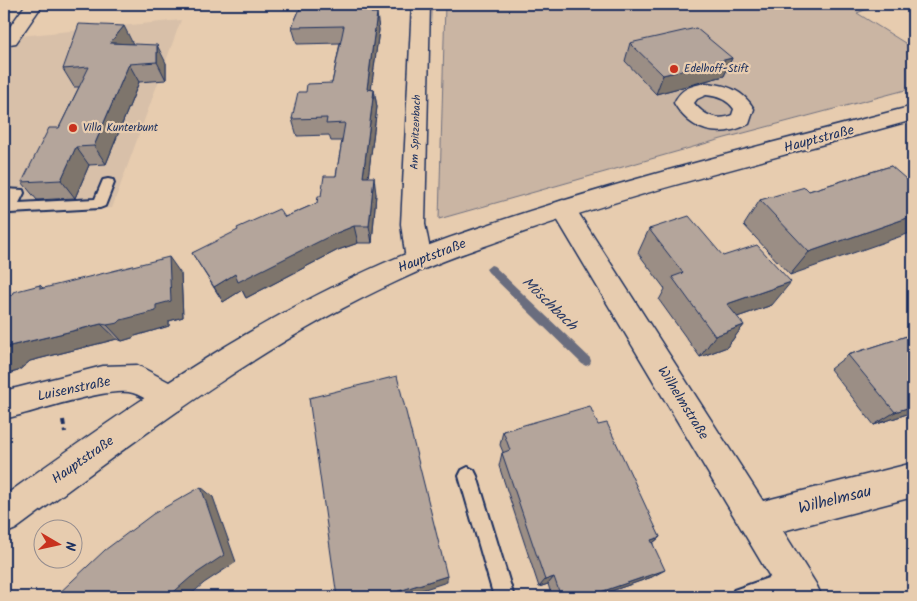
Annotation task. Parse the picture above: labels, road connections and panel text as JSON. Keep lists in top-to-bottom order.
{
  "streets": {
    "street": [
      "Am Spitzenbach",
      "Hauptstraße",
      "Luisenstraße",
      "Wilhelmstraße",
      "Wilhelmsau"
    ]
  },
  "crossings": [
    ["Am Spitzenbach", "Hauptstraße"],
    ["Hauptstraße", "Luisenstraße"],
    ["Hauptstraße", "Wilhelmstraße"],
    ["Wilhelmstraße", "Wilhelmsau"]
  ],
  "water": ["Möschbach"],
  "places": ["Edelhoff-Stift", "Villa Kunterbunt"],
  "north": "right"
}
